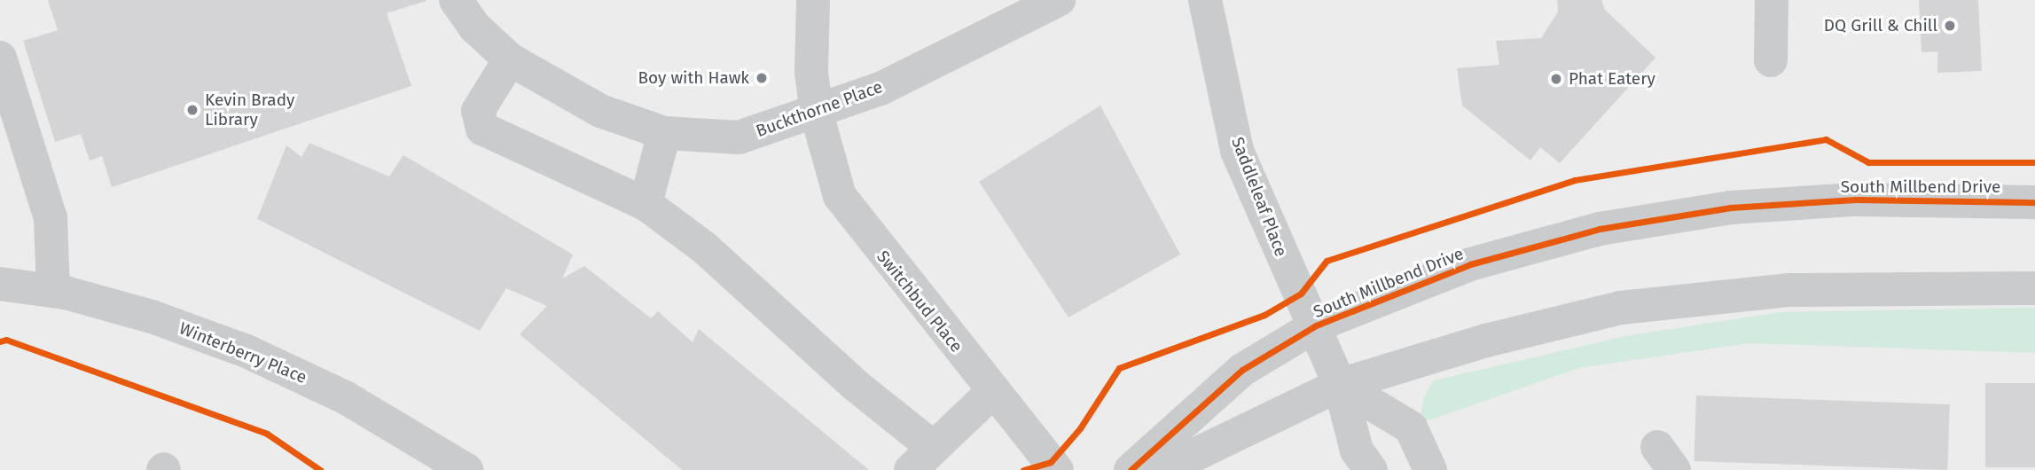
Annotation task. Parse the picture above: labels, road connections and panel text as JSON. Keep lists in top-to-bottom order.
{
  "streets": {
    "street": [
      "Buckthorne Place",
      "South Millbend Drive",
      "Saddleleaf Place",
      "Switchbud Place",
      "Winterberry Place"
    ]
  },
  "crossings": [
    ["Buckthorne Place", "Switchbud Place"],
    ["South Millbend Drive", "Saddleleaf Place"]
  ],
  "places": [
    "DQ Grill & Chill",
    "Boy with Hawk",
    "Phat Eatery",
    "Kevin Brady Library"
  ]
}
